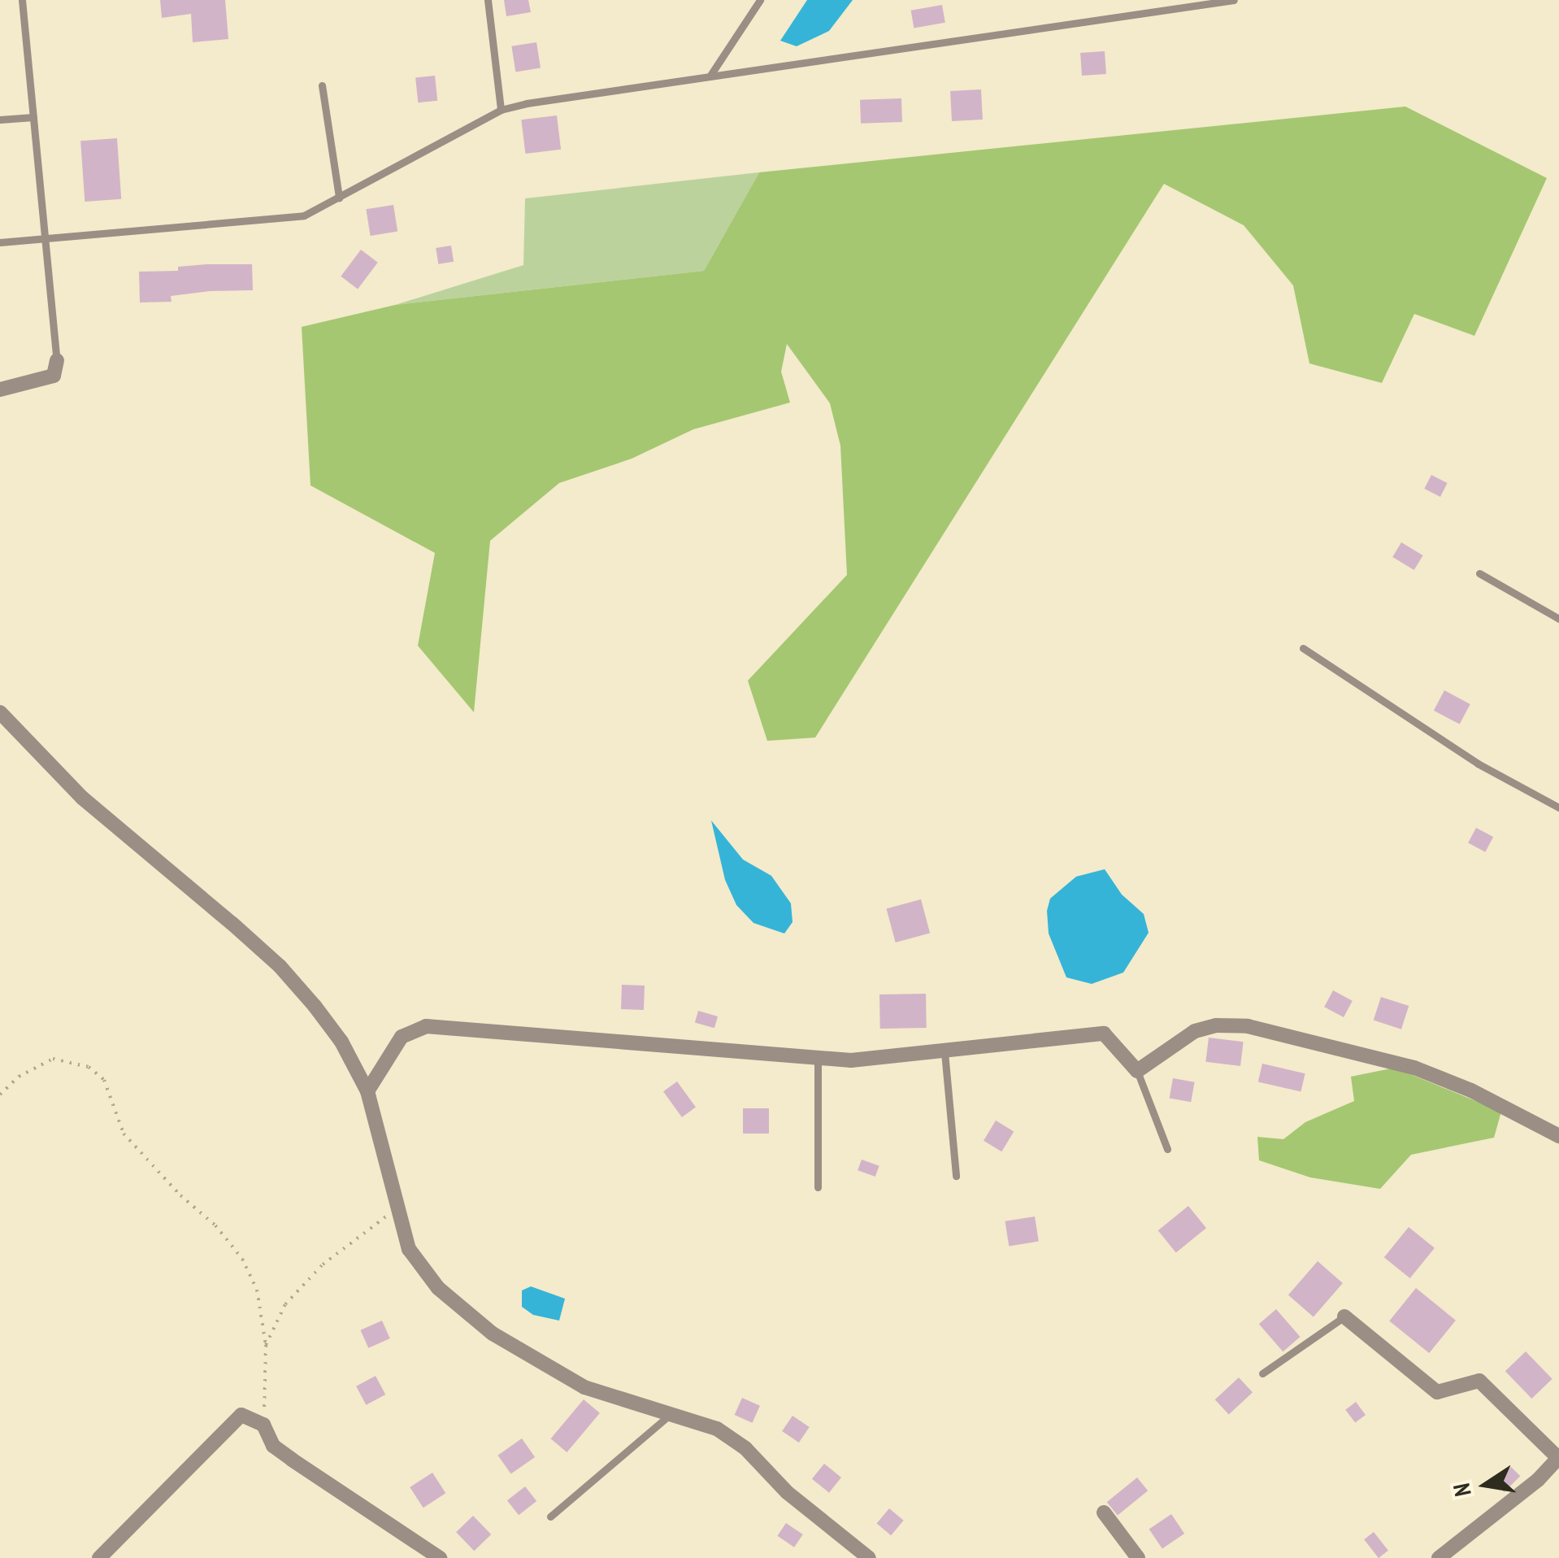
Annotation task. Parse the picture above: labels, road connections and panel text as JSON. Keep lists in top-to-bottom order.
{
  "north": "left"
}
